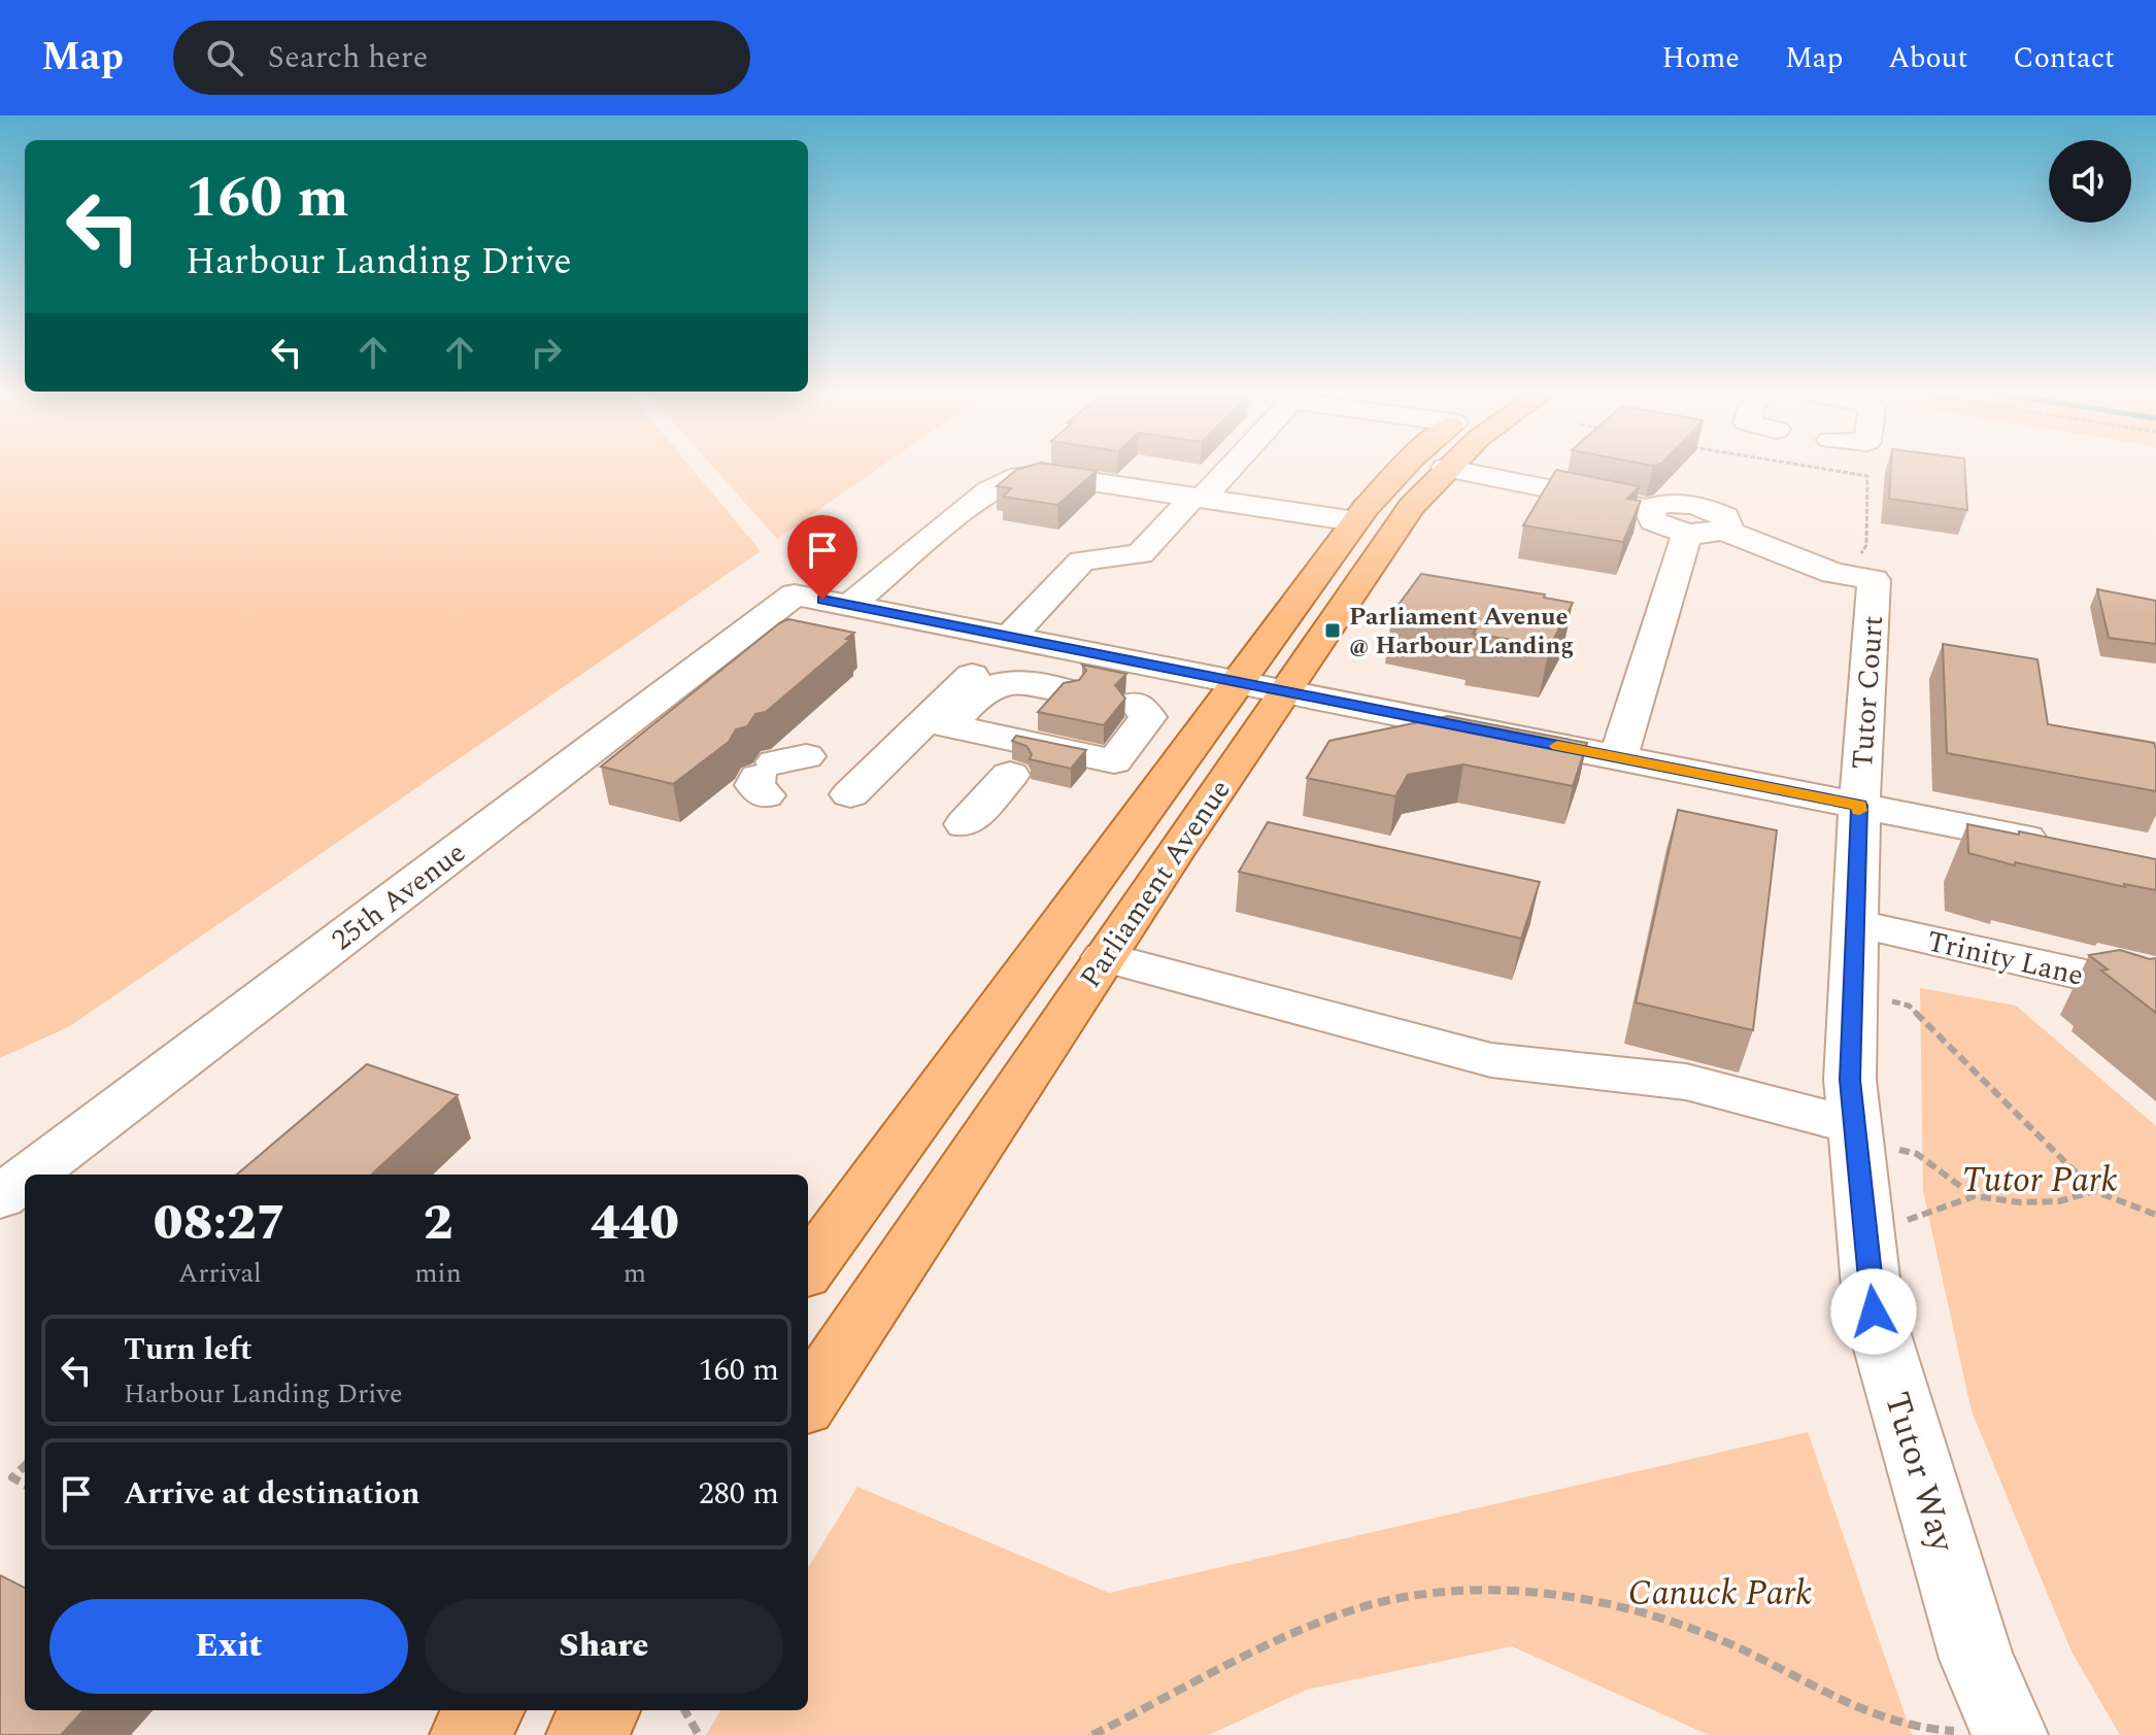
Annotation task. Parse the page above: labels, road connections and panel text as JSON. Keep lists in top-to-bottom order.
{
  "streets": {
    "main road": ["Parliament Avenue"],
    "street": [
      "Tutor Court",
      "25th Avenue",
      "Trinity Lane",
      "Tutor Way"
    ]
  },
  "crossings": [
    ["Tutor Court", "Tutor Way"],
    ["Trinity Lane", "Tutor Way"]
  ],
  "parks": ["Tutor Park", "Canuck Park"],
  "places": {
    "transit": ["Parliament Avenue @ Harbour Landing"]
  },
  "page": {
    "header": "Map",
    "search": "Search here",
    "nav": [
      "Home",
      "Map",
      "About",
      "Contact"
    ],
    "turn": ["160 m", "Harbour Landing Drive"],
    "eta": [
      "08:27",
      "Arrival",
      "2",
      "min",
      "440",
      "m"
    ],
    "list": [
      {
        "name": "Turn left",
        "note": "Harbour Landing Drive",
        "value": "160 m"
      },
      {
        "name": "Arrive at destination",
        "value": "280 m"
      }
    ],
    "buttons": ["Exit", "Share"]
  }
}
